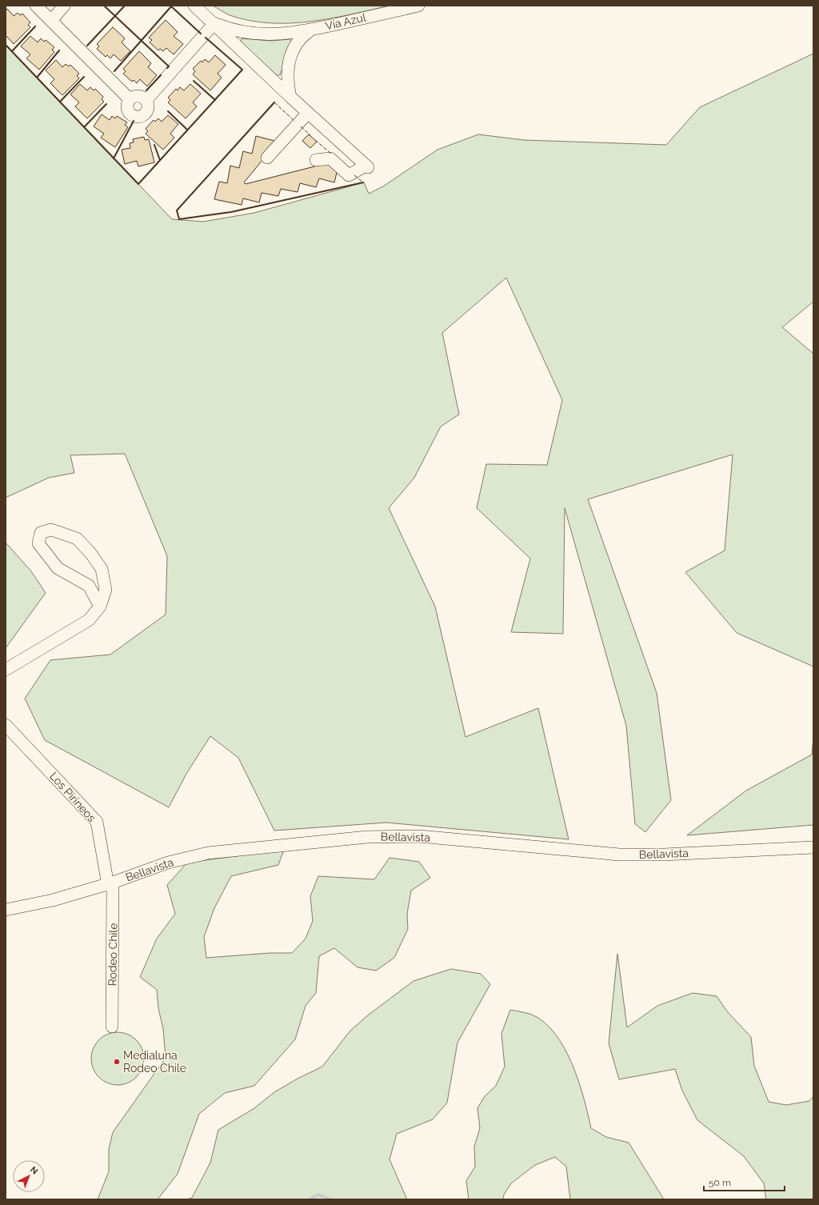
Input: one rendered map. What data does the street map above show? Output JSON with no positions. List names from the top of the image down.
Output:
{
  "streets": {
    "street": [
      "Vía Azul",
      "Los Pirineos",
      "Bellavista",
      "Rodeo Chile"
    ]
  },
  "crossings": [
    ["Los Pirineos", "Bellavista"],
    ["Los Pirineos", "Rodeo Chile"],
    ["Bellavista", "Rodeo Chile"]
  ],
  "places": ["Medialuna Rodeo Chile"],
  "scale_bar": "50 m",
  "north": "top right"
}
